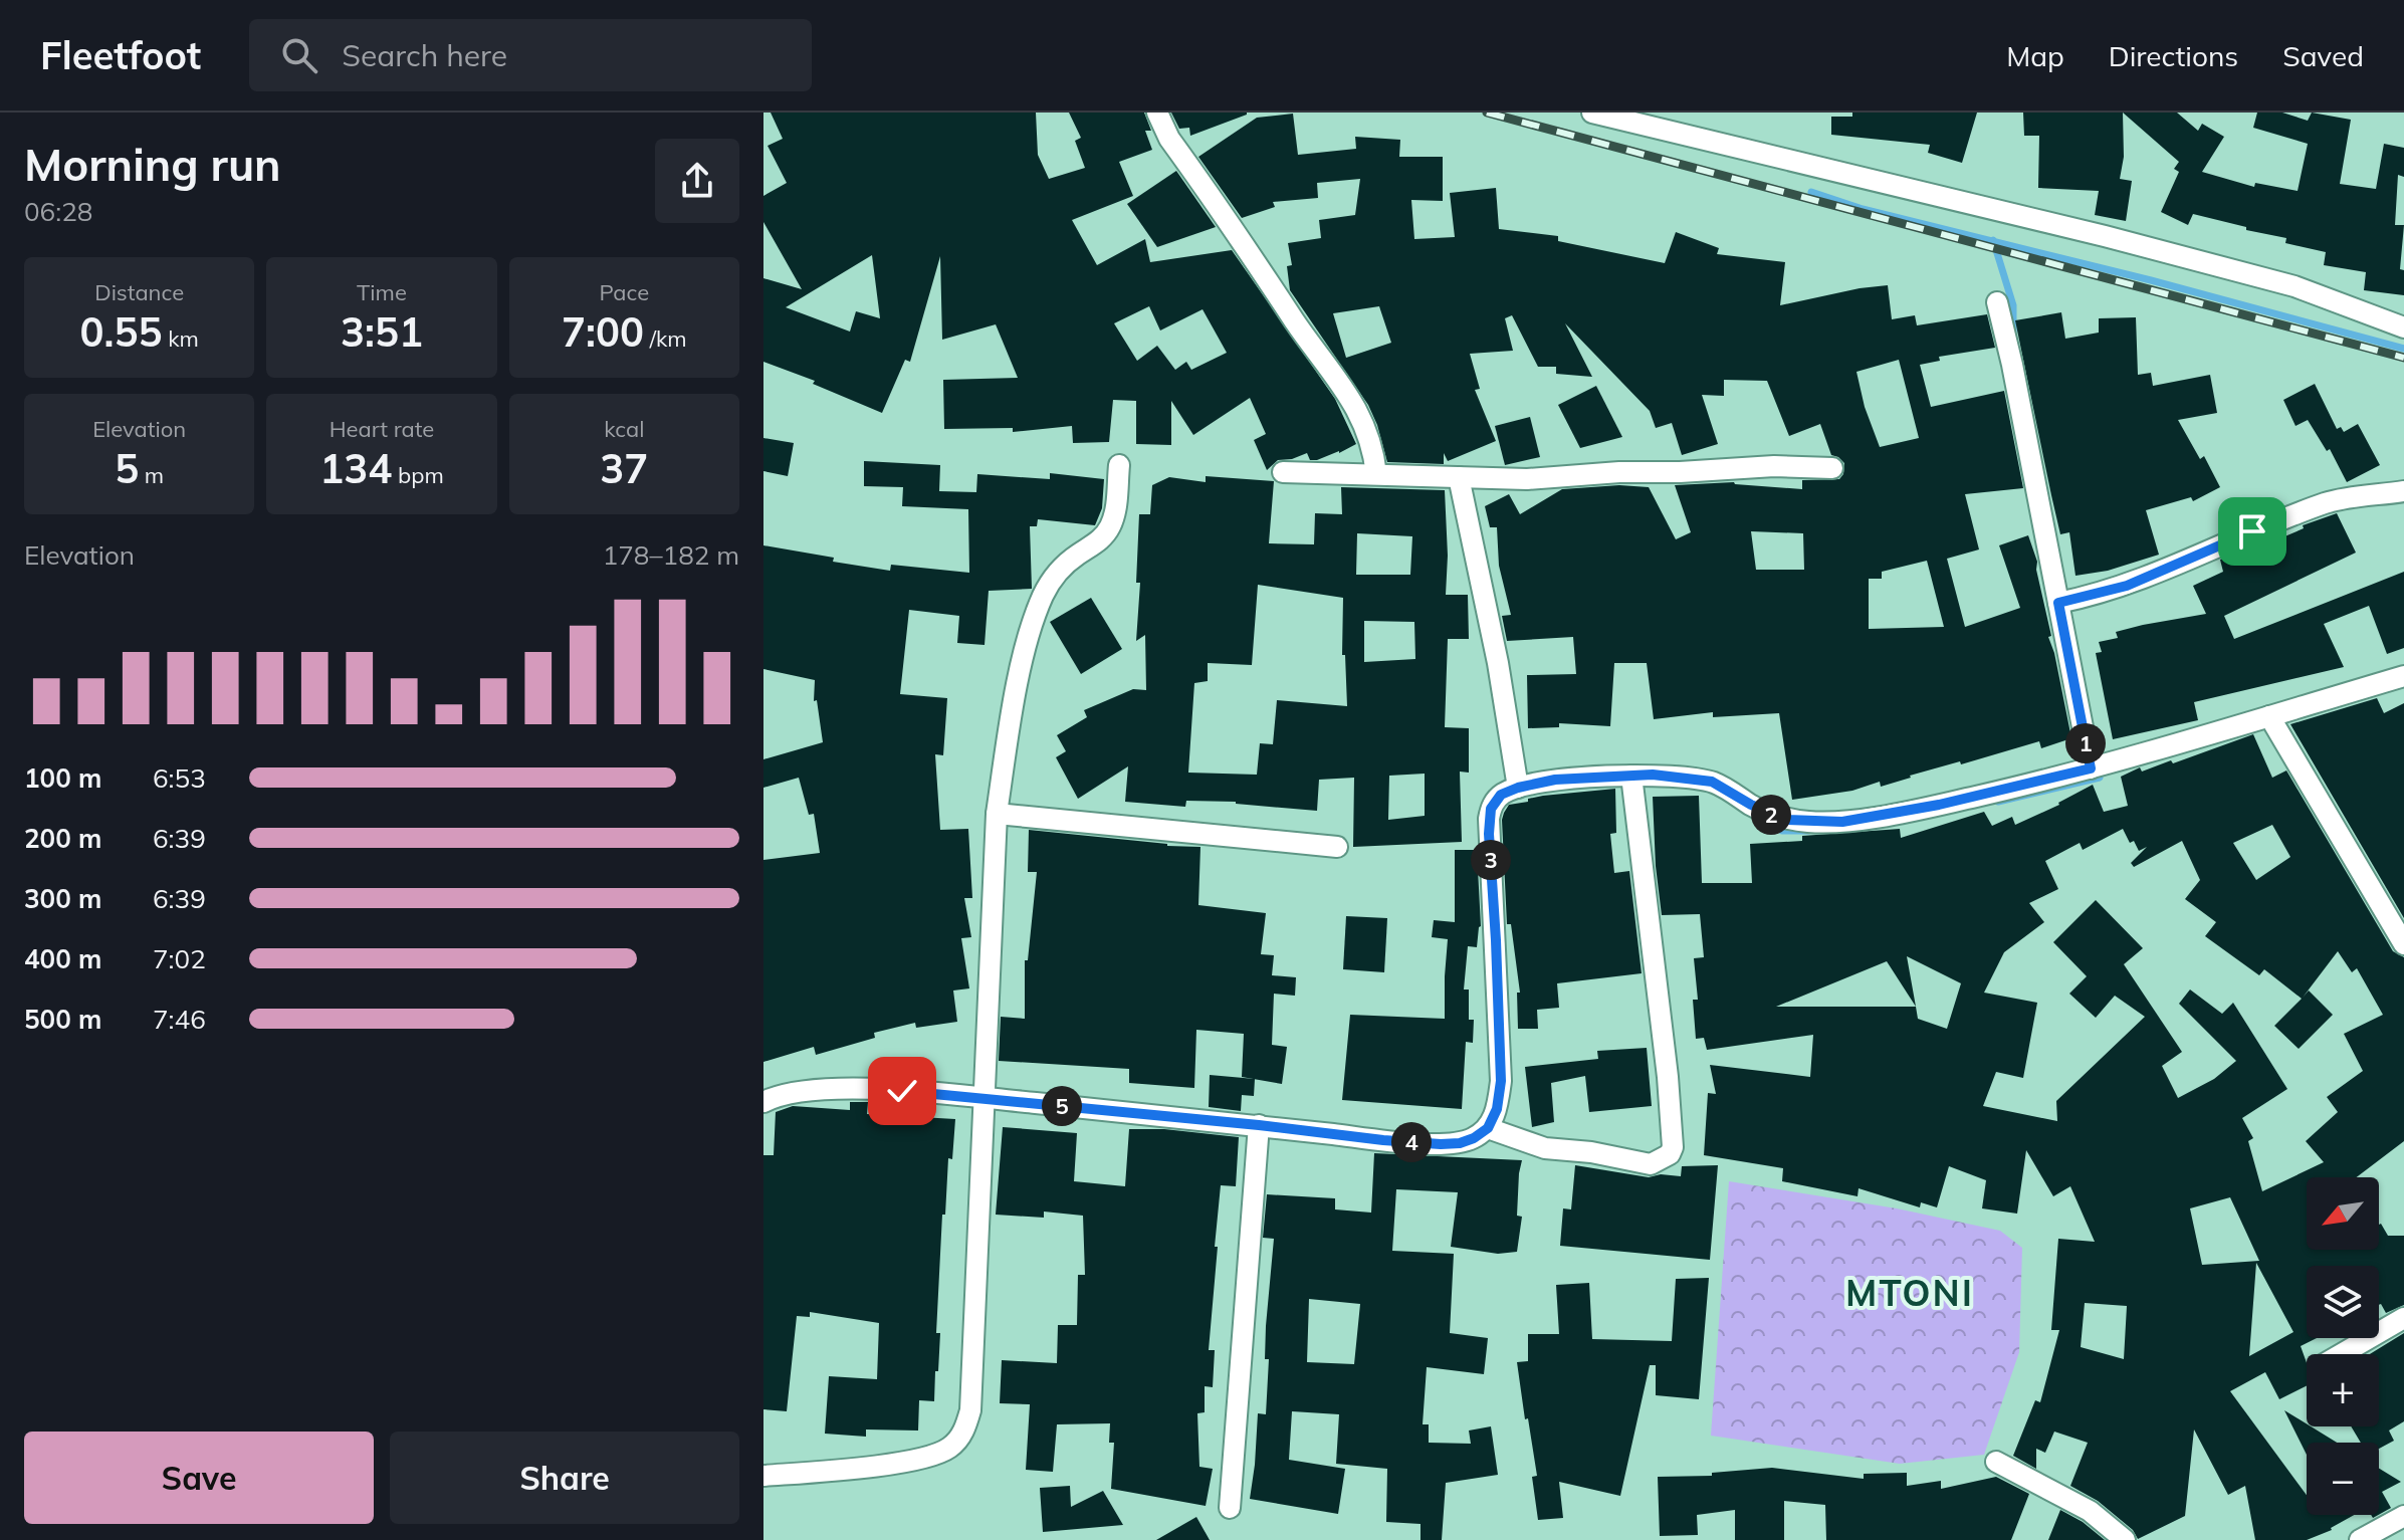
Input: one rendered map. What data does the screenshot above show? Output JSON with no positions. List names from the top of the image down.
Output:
{
  "districts": ["MTONI"],
  "north": "bottom left",
  "page": {
    "header": "Fleetfoot",
    "search": "Search here",
    "nav": ["Map", "Directions", "Saved"],
    "heading": ["Morning run", "06:28"],
    "stats": [
      ["Distance", "0.55 km"],
      ["Time", "3:51"],
      ["Pace", "7:00 /km"],
      ["Elevation", "5 m"],
      ["Heart rate", "134 bpm"],
      ["kcal", "37"]
    ],
    "chart": ["Elevation", "178–182 m"],
    "pins": [
      "1",
      "2",
      "3",
      "5",
      "4"
    ],
    "list": [
      {
        "name": "100 m",
        "note": "6:53"
      },
      {
        "name": "200 m",
        "note": "6:39"
      },
      {
        "name": "300 m",
        "note": "6:39"
      },
      {
        "name": "400 m",
        "note": "7:02"
      },
      {
        "name": "500 m",
        "note": "7:46"
      }
    ],
    "map_buttons": ["+", "−"],
    "buttons": ["Save", "Share"]
  }
}
